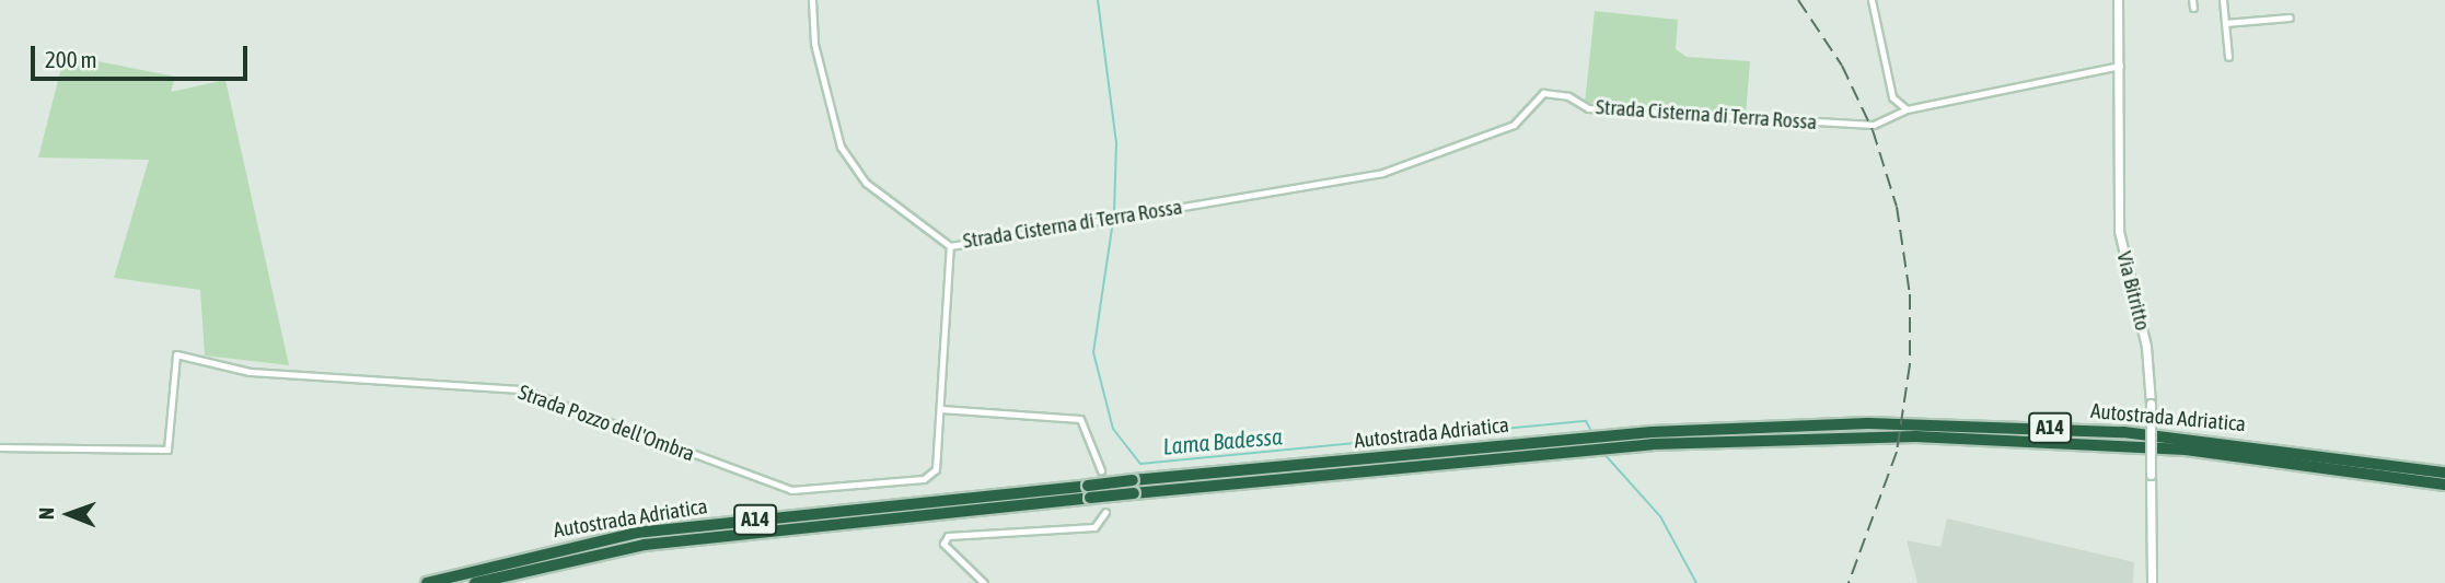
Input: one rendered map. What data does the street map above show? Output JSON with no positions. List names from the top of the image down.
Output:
{
  "streets": {
    "highway": ["Autostrada Adriatica", "A14"],
    "main road": ["Via Bitritto"],
    "street": ["Strada Cisterna di Terra Rossa", "Strada Pozzo dell'Ombra"]
  },
  "crossings": [
    ["Strada Cisterna di Terra Rossa", "Via Bitritto"],
    ["Strada Cisterna di Terra Rossa", "Strada Pozzo dell'Ombra"]
  ],
  "water": ["Lama Badessa"],
  "scale_bar": "200 m",
  "north": "left"
}
